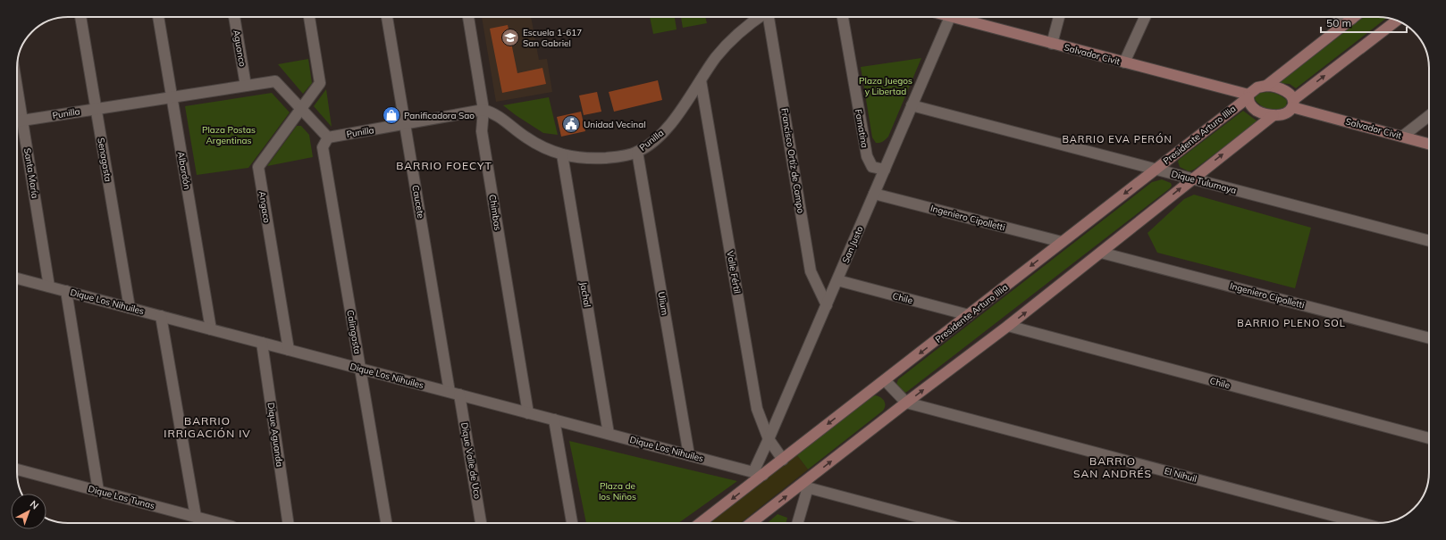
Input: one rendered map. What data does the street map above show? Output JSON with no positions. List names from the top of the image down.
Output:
{
  "streets": {
    "street": [
      "Aguanco",
      "Salvador Civit",
      "Punilla",
      "Famatina",
      "Presidente Arturo Illia",
      "Senagasta",
      "Francisco Ortíz de Campo",
      "Albardón",
      "Santa María",
      "Dique Tulumaya",
      "Caucete",
      "Angaco",
      "Chimbas",
      "Ingeniero Cipolletti",
      "San Justo",
      "Valle Fértil",
      "Jachal",
      "Chile",
      "Dique Los Nihuiles",
      "Ulium",
      "Calingasta",
      "Dique Aguanda",
      "Dique Valle de Uco",
      "El Nihuil",
      "Dique Las Tunas"
    ]
  },
  "crossings": [
    ["Aguanco", "Punilla"],
    ["Salvador Civit", "Presidente Arturo Illia"],
    ["Punilla", "Senagasta"],
    ["Punilla", "Albardón"],
    ["Punilla", "Santa María"],
    ["Punilla", "Caucete"],
    ["Punilla", "Angaco"],
    ["Punilla", "Chimbas"],
    ["Punilla", "Valle Fértil"],
    ["Punilla", "Jachal"],
    ["Punilla", "Ulium"],
    ["Punilla", "Calingasta"],
    ["Famatina", "San Justo"],
    ["Presidente Arturo Illia", "Dique Tulumaya"],
    ["Presidente Arturo Illia", "Ingeniero Cipolletti"],
    ["Presidente Arturo Illia", "San Justo"],
    ["Presidente Arturo Illia", "Valle Fértil"],
    ["Presidente Arturo Illia", "Chile"],
    ["Presidente Arturo Illia", "Dique Los Nihuiles"],
    ["Senagasta", "Dique Los Nihuiles"],
    ["Francisco Ortíz de Campo", "San Justo"],
    ["Albardón", "Dique Los Nihuiles"],
    ["Santa María", "Dique Los Nihuiles"],
    ["Dique Tulumaya", "San Justo"],
    ["Caucete", "Dique Los Nihuiles"],
    ["Caucete", "Dique Valle de Uco"],
    ["Angaco", "Dique Los Nihuiles"],
    ["Chimbas", "Dique Los Nihuiles"],
    ["Ingeniero Cipolletti", "San Justo"],
    ["San Justo", "Valle Fértil"],
    ["San Justo", "Chile"],
    ["San Justo", "Dique Los Nihuiles"],
    ["Jachal", "Dique Los Nihuiles"],
    ["Dique Los Nihuiles", "Ulium"],
    ["Dique Los Nihuiles", "Calingasta"],
    ["Dique Los Nihuiles", "Dique Aguanda"],
    ["Dique Los Nihuiles", "Dique Valle de Uco"]
  ],
  "districts": [
    "BARRIO EVA PERÓN",
    "BARRIO FOECYT",
    "BARRIO PLENO SOL",
    "BARRIO IRRIGACIÓN IV",
    "BARRIO SAN ANDRÉS"
  ],
  "parks": ["Plaza Juegos y Libertad", "Plaza Postas Argentinas", "Plaza de los Niños"],
  "places": {
    "school or university": ["Escuela 1-617 San Gabriel"],
    "shop": ["Panificadora Sao"],
    "public building": ["Unidad Vecinal"]
  },
  "scale_bar": "50 m",
  "north": "top right"
}
